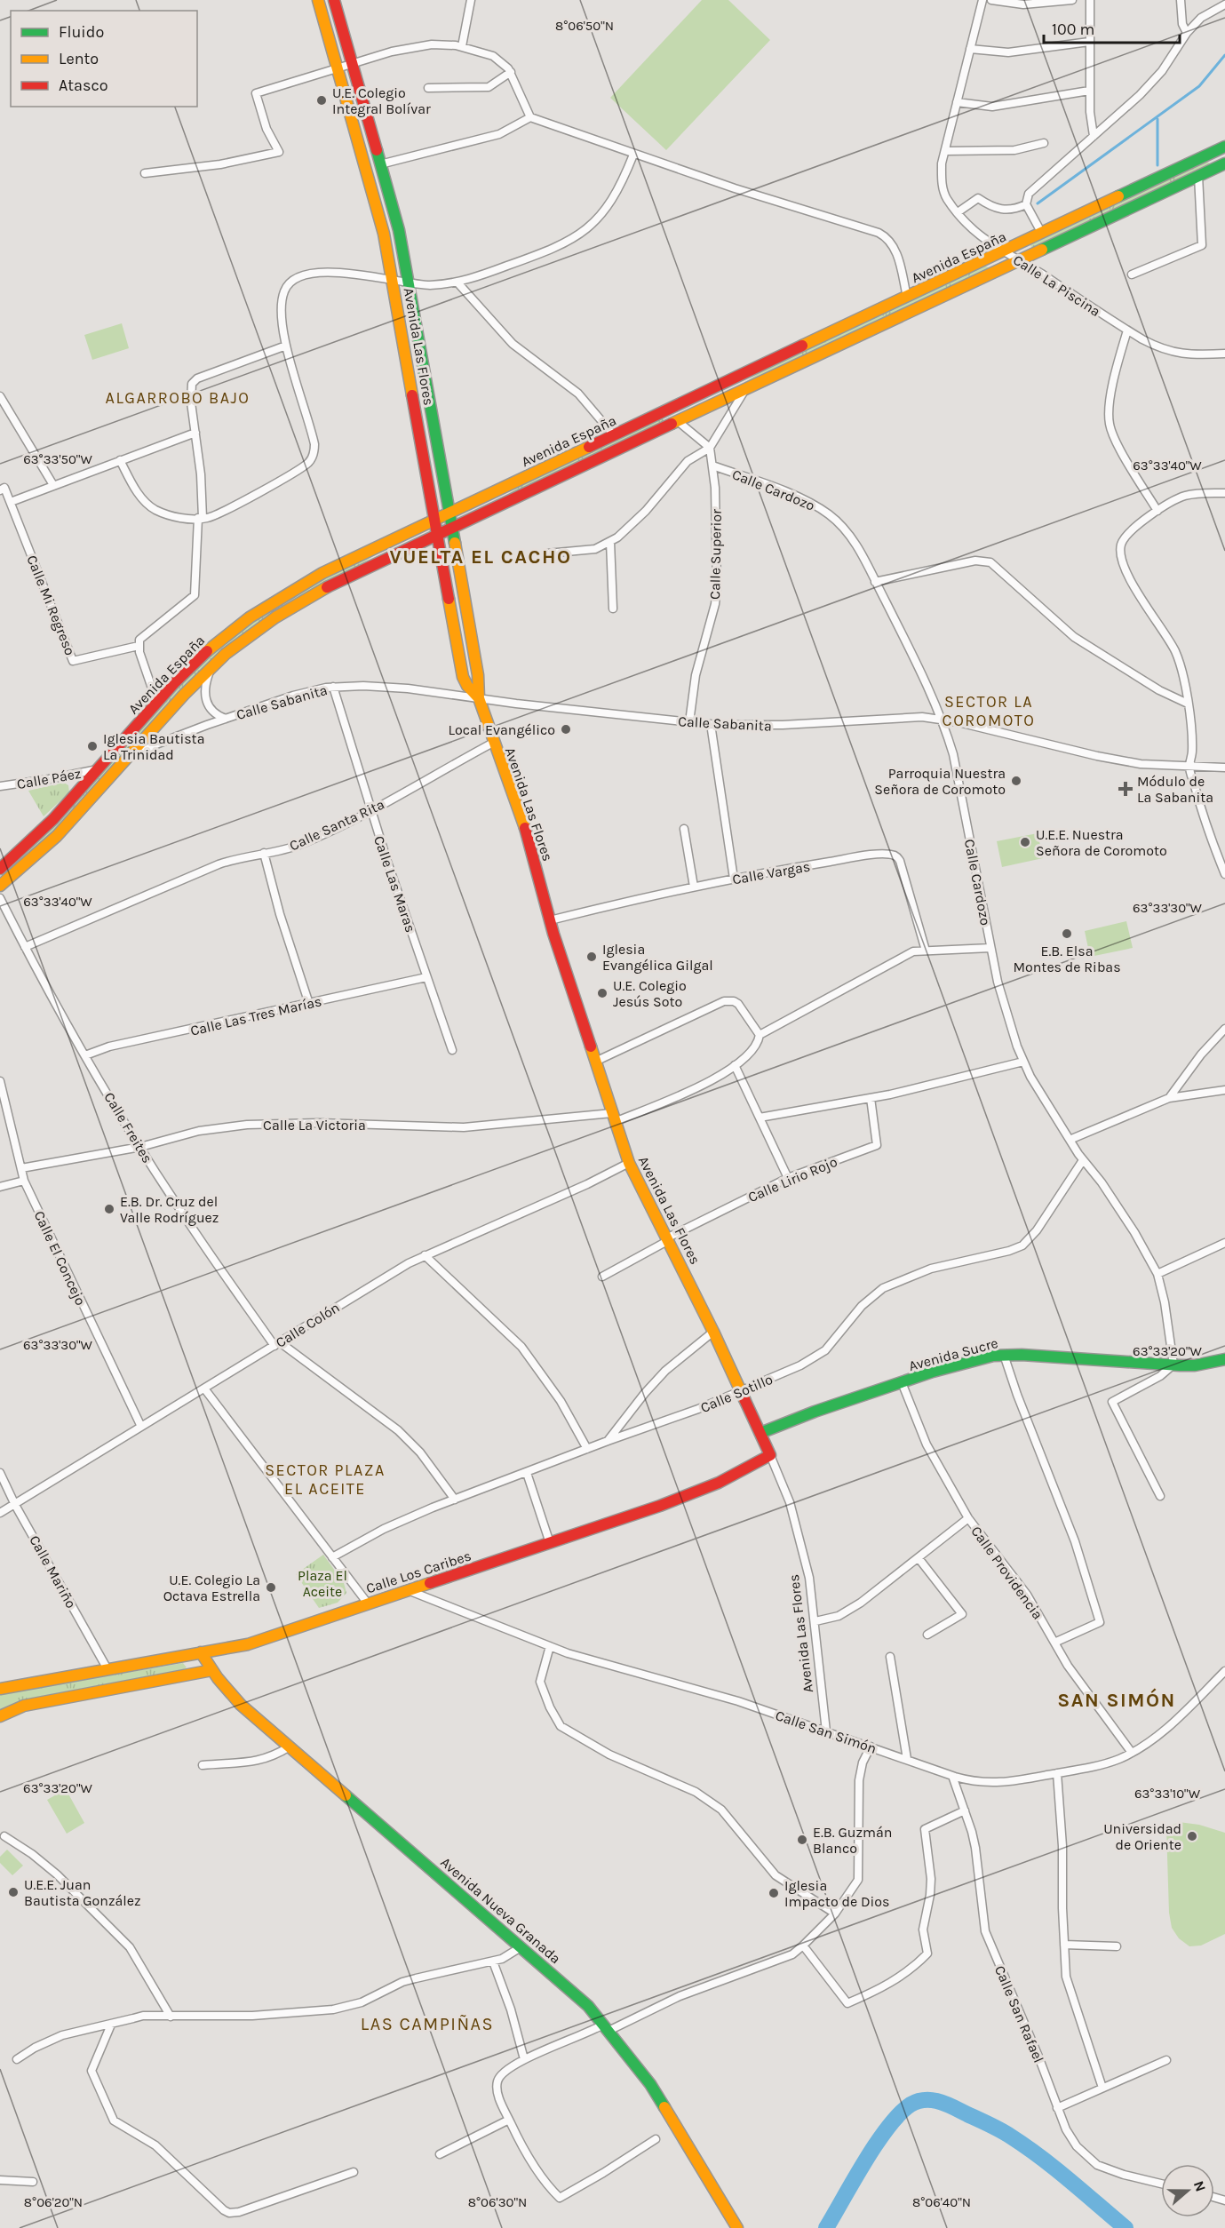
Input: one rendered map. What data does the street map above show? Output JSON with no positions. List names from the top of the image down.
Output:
{
  "streets": {
    "street": [
      "Avenida España",
      "Calle La Piscina",
      "Avenida Las Flores",
      "Calle Cardozo",
      "Calle Superior",
      "Calle Mi Regreso",
      "Calle Sabanita",
      "Calle Páez",
      "Calle Santa Rita",
      "Calle Vargas",
      "Calle Las Maras",
      "Calle Las Tres Marías",
      "Calle La Victoria",
      "Calle Freites",
      "Calle Lirio Rojo",
      "Calle El Concejo",
      "Calle Colón",
      "Avenida Sucre",
      "Calle Sotillo",
      "Calle Mariño",
      "Calle Los Caribes",
      "Calle Providencia",
      "Calle San Simón",
      "Avenida Nueva Granada",
      "Calle San Rafael"
    ]
  },
  "crossings": [
    ["Avenida España", "Calle La Piscina"],
    ["Avenida España", "Avenida Las Flores"],
    ["Avenida España", "Calle Sabanita"],
    ["Avenida España", "Calle Páez"],
    ["Avenida Las Flores", "Calle Sabanita"],
    ["Avenida Las Flores", "Calle Santa Rita"],
    ["Avenida Las Flores", "Calle Vargas"],
    ["Avenida Las Flores", "Calle La Victoria"],
    ["Avenida Las Flores", "Calle Lirio Rojo"],
    ["Avenida Las Flores", "Calle Colón"],
    ["Avenida Las Flores", "Avenida Sucre"],
    ["Avenida Las Flores", "Calle Sotillo"],
    ["Avenida Las Flores", "Calle Los Caribes"],
    ["Avenida Las Flores", "Calle San Simón"],
    ["Calle Cardozo", "Calle Superior"],
    ["Calle Cardozo", "Calle Sabanita"],
    ["Calle Cardozo", "Avenida Sucre"],
    ["Calle Cardozo", "Calle Sotillo"],
    ["Calle Superior", "Calle Sabanita"],
    ["Calle Sabanita", "Calle Las Maras"],
    ["Calle Santa Rita", "Calle Las Maras"],
    ["Calle Santa Rita", "Calle Freites"],
    ["Calle Las Maras", "Calle Las Tres Marías"],
    ["Calle Las Tres Marías", "Calle Freites"],
    ["Calle La Victoria", "Calle Freites"],
    ["Calle La Victoria", "Calle El Concejo"],
    ["Calle Freites", "Calle Colón"],
    ["Calle Freites", "Calle Sotillo"],
    ["Calle El Concejo", "Calle Colón"],
    ["Calle Colón", "Calle Mariño"],
    ["Avenida Sucre", "Calle Providencia"],
    ["Calle Mariño", "Calle Los Caribes"],
    ["Calle Los Caribes", "Calle San Simón"],
    ["Calle Los Caribes", "Avenida Nueva Granada"],
    ["Calle Providencia", "Calle San Simón"],
    ["Calle San Simón", "Calle San Rafael"]
  ],
  "districts": [
    "ALGARROBO BAJO",
    "VUELTA EL CACHO",
    "SECTOR LA COROMOTO",
    "SECTOR PLAZA EL ACEITE",
    "SAN SIMÓN",
    "LAS CAMPIÑAS"
  ],
  "parks": ["Plaza El Aceite"],
  "places": {
    "other": [
      "U.E. Colegio Integral Bolívar",
      "Local Evangélico",
      "Iglesia Bautista La Trinidad",
      "Parroquia Nuestra Señora de Coromoto",
      "U.E.E. Nuestra Señora de Coromoto",
      "E.B. Elsa Montes de Ribas",
      "Iglesia Evangélica Gilgal",
      "U.E. Colegio Jesús Soto",
      "E.B. Dr. Cruz del Valle Rodríguez",
      "U.E. Colegio La Octava Estrella",
      "Universidad de Oriente",
      "E.B. Guzmán Blanco",
      "U.E.E. Juan Bautista González",
      "Iglesia Impacto de Dios"
    ],
    "health": ["Módulo de La Sabanita"]
  },
  "legend": ["Fluido", "Lento", "Atasco"],
  "scale_bar": "100 m",
  "north": "right",
  "coordinates": [
    "8°06'50\"N",
    "63°33'50\"W",
    "63°33'40\"W",
    "63°33'30\"W",
    "63°33'20\"W",
    "63°33'10\"W",
    "8°06'20\"N",
    "8°06'30\"N",
    "8°06'40\"N"
  ]
}
